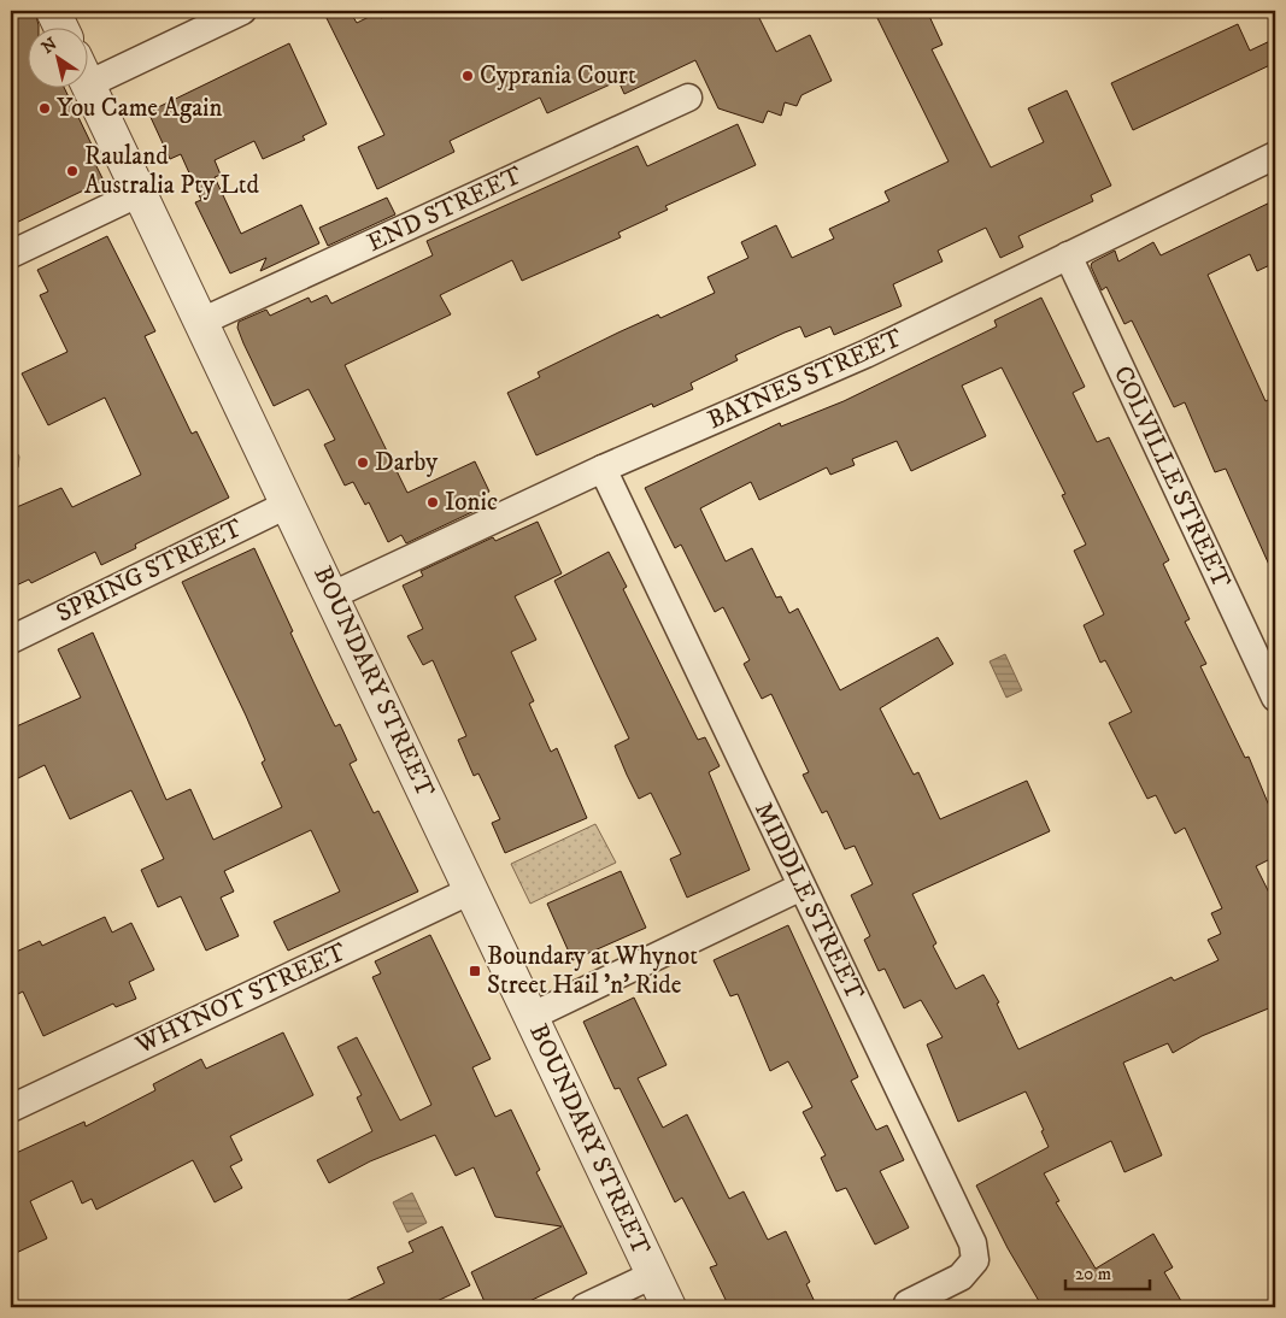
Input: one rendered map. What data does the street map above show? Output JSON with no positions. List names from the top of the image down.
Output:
{
  "streets": {
    "street": [
      "END STREET",
      "BAYNES STREET",
      "COLVILLE STREET",
      "SPRING STREET",
      "BOUNDARY STREET",
      "MIDDLE STREET",
      "WHYNOT STREET"
    ]
  },
  "crossings": [
    ["END STREET", "BOUNDARY STREET"],
    ["BAYNES STREET", "COLVILLE STREET"],
    ["BAYNES STREET", "BOUNDARY STREET"],
    ["BAYNES STREET", "MIDDLE STREET"],
    ["SPRING STREET", "BOUNDARY STREET"],
    ["BOUNDARY STREET", "WHYNOT STREET"]
  ],
  "places": {
    "other": [
      "Cyprania Court",
      "You Came Again",
      "Rauland Australia Pty Ltd",
      "Darby",
      "Ionic"
    ],
    "transit": ["Boundary at Whynot Street Hail 'n' Ride"]
  },
  "scale_bar": "20 m",
  "north": "top left"
}
